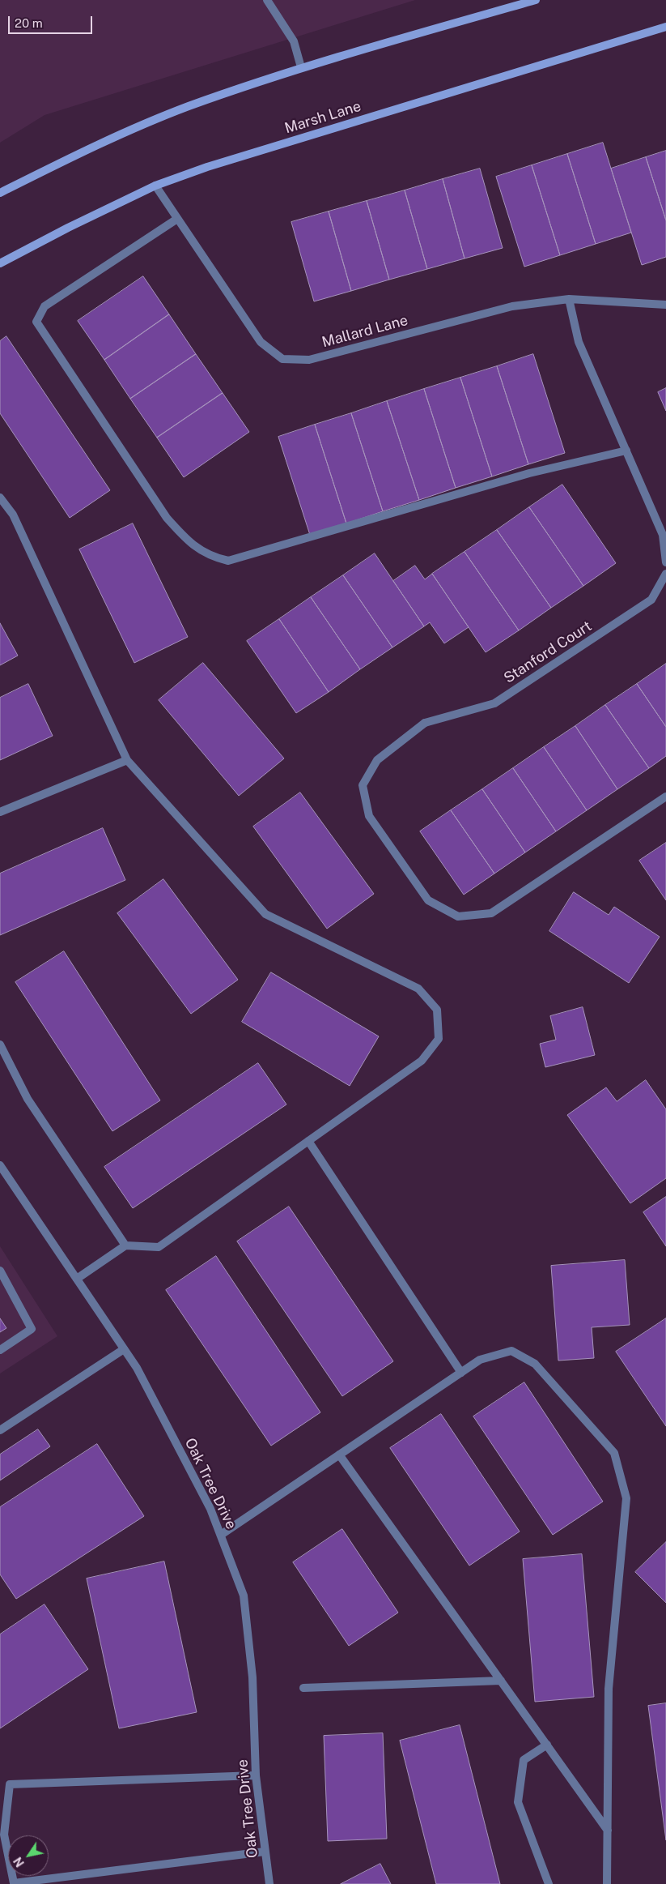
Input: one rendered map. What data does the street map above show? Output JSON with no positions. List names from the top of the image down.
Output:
{
  "streets": {
    "main road": ["Marsh Lane"],
    "street": ["Mallard Lane", "Stanford Court", "Oak Tree Drive"]
  },
  "crossings": [
    ["Marsh Lane", "Mallard Lane"]
  ],
  "scale_bar": "20 m",
  "north": "bottom left"
}
